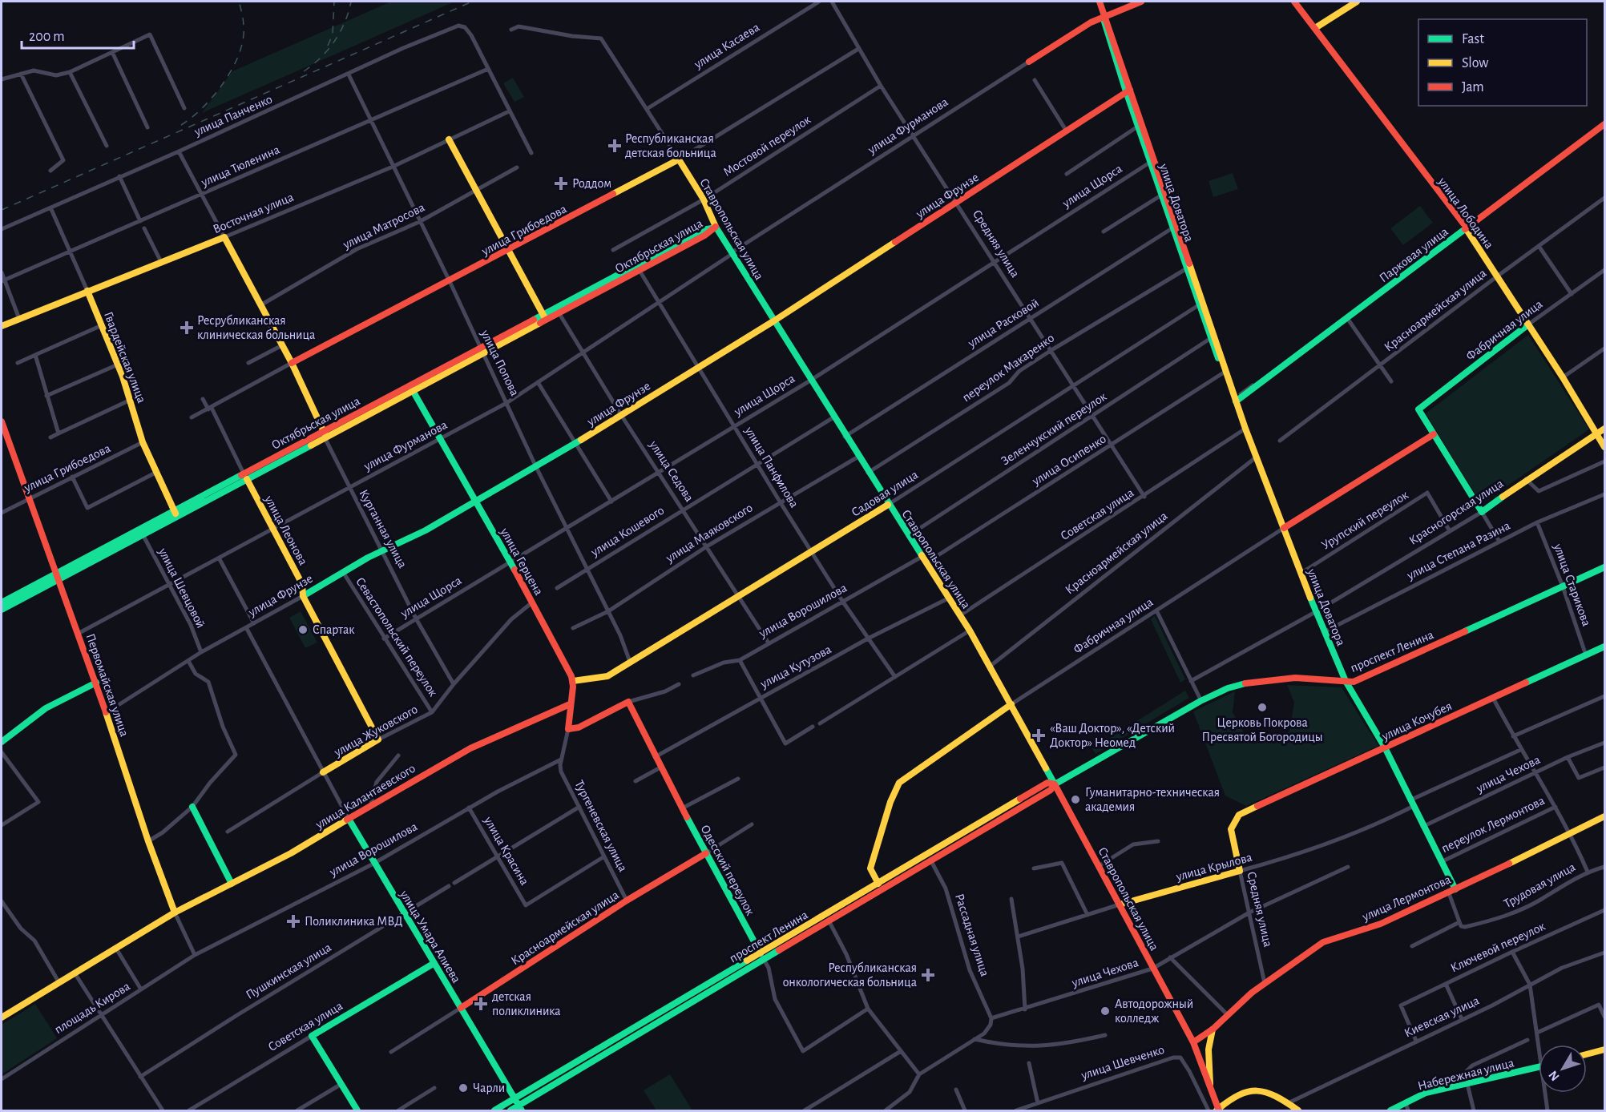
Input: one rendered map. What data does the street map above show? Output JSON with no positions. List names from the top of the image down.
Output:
{
  "streets": {
    "main road": [
      "улица Фурманова",
      "улица Фрунзе",
      "улица Доватора",
      "Восточная улица",
      "улица Лободина",
      "Ставропольская улица",
      "улица Грибоедова",
      "Средняя улица",
      "Октябрьская улица",
      "Парковая улица",
      "Красноармейская улица",
      "Фабричная улица",
      "Гвардейская улица",
      "Садовая улица",
      "Красногорская улица",
      "Советская улица",
      "Курганная улица",
      "улица Леонова",
      "улица Герцена",
      "проспект Ленина",
      "Первомайская улица",
      "улица Кочубея",
      "улица Жуковского",
      "улица Калантаевского",
      "улица Крылова",
      "Одесский переулок",
      "улица Лермонтова",
      "улица Умара Алиева",
      "Набережная улица"
    ],
    "street": [
      "улица Касаева",
      "улица Панченко",
      "Мостовой переулок",
      "улица Тюленина",
      "улица Щорса",
      "улица Матросова",
      "улица Расковой",
      "улица Попова",
      "переулок Макаренко",
      "Зеленчукский переулок",
      "улица Осипенко",
      "улица Панфилова",
      "улица Седова",
      "Урупский переулок",
      "улица Кошевого",
      "улица Маяковского",
      "улица Степана Разина",
      "улица Старикова",
      "улица Шевцовой",
      "улица Ворошилова",
      "Севастопольский переулок",
      "улица Кутузова",
      "улица Чехова",
      "переулок Лермонтова",
      "Тургеневская улица",
      "улица Красина",
      "Трудовая улица",
      "Рассадная улица",
      "Ключевой переулок",
      "Пушкинская улица",
      "площадь Кирова",
      "Киевская улица",
      "улица Шевченко"
    ]
  },
  "crossings": [
    ["улица Касаева", "Ставропольская улица"],
    ["улица Панченко", "улица Тюленина"],
    ["улица Панченко", "Гвардейская улица"],
    ["улица Панченко", "улица Попова"],
    ["улица Панченко", "Курганная улица"],
    ["улица Фурманова", "улица Доватора"],
    ["улица Фурманова", "Ставропольская улица"],
    ["улица Фурманова", "Средняя улица"],
    ["улица Фурманова", "улица Попова"],
    ["улица Фурманова", "улица Панфилова"],
    ["улица Фурманова", "улица Седова"],
    ["улица Фурманова", "Курганная улица"],
    ["улица Фурманова", "улица Леонова"],
    ["улица Фурманова", "улица Герцена"],
    ["улица Фурманова", "улица Шевцовой"],
    ["улица Фурманова", "Первомайская улица"],
    ["Мостовой переулок", "Ставропольская улица"],
    ["Мостовой переулок", "Средняя улица"],
    ["улица Тюленина", "Гвардейская улица"],
    ["улица Тюленина", "улица Попова"],
    ["улица Тюленина", "Курганная улица"],
    ["улица Щорса", "улица Доватора"],
    ["улица Щорса", "Ставропольская улица"],
    ["улица Щорса", "Средняя улица"],
    ["улица Щорса", "улица Попова"],
    ["улица Щорса", "улица Панфилова"],
    ["улица Щорса", "улица Седова"],
    ["улица Щорса", "Курганная улица"],
    ["улица Щорса", "улица Герцена"],
    ["улица Щорса", "Севастопольский переулок"],
    ["улица Фрунзе", "улица Доватора"],
    ["улица Фрунзе", "Ставропольская улица"],
    ["улица Фрунзе", "Средняя улица"],
    ["улица Фрунзе", "улица Попова"],
    ["улица Фрунзе", "улица Панфилова"],
    ["улица Фрунзе", "улица Седова"],
    ["улица Фрунзе", "Курганная улица"],
    ["улица Фрунзе", "улица Леонова"],
    ["улица Фрунзе", "улица Герцена"],
    ["улица Фрунзе", "улица Шевцовой"],
    ["улица Фрунзе", "Севастопольский переулок"],
    ["улица Фрунзе", "Первомайская улица"],
    ["улица Фрунзе", "улица Умара Алиева"],
    ["улица Доватора", "Парковая улица"],
    ["улица Доватора", "Красноармейская улица"],
    ["улица Доватора", "улица Расковой"],
    ["улица Доватора", "Фабричная улица"],
    ["улица Доватора", "переулок Макаренко"],
    ["улица Доватора", "Зеленчукский переулок"],
    ["улица Доватора", "улица Осипенко"],
    ["улица Доватора", "Садовая улица"],
    ["улица Доватора", "Красногорская улица"],
    ["улица Доватора", "Советская улица"],
    ["улица Доватора", "Урупский переулок"],
    ["улица Доватора", "улица Степана Разина"],
    ["улица Доватора", "проспект Ленина"],
    ["улица Доватора", "улица Кочубея"],
    ["улица Доватора", "улица Чехова"],
    ["улица Доватора", "переулок Лермонтова"],
    ["улица Доватора", "улица Крылова"],
    ["улица Доватора", "улица Лермонтова"],
    ["Восточная улица", "Гвардейская улица"],
    ["Восточная улица", "улица Попова"],
    ["Восточная улица", "Курганная улица"],
    ["улица Лободина", "Парковая улица"],
    ["улица Лободина", "Красноармейская улица"],
    ["улица Лободина", "Фабричная улица"],
    ["улица Лободина", "Красногорская улица"],
    ["улица Матросова", "улица Попова"],
    ["улица Матросова", "Курганная улица"],
    ["Ставропольская улица", "улица Грибоедова"],
    ["Ставропольская улица", "Октябрьская улица"],
    ["Ставропольская улица", "Красноармейская улица"],
    ["Ставропольская улица", "улица Расковой"],
    ["Ставропольская улица", "Фабричная улица"],
    ["Ставропольская улица", "переулок Макаренко"],
    ["Ставропольская улица", "Зеленчукский переулок"],
    ["Ставропольская улица", "улица Осипенко"],
    ["Ставропольская улица", "Садовая улица"],
    ["Ставропольская улица", "Советская улица"],
    ["Ставропольская улица", "улица Кошевого"],
    ["Ставропольская улица", "улица Маяковского"],
    ["Ставропольская улица", "улица Ворошилова"],
    ["Ставропольская улица", "проспект Ленина"],
    ["Ставропольская улица", "улица Кутузова"],
    ["Ставропольская улица", "улица Чехова"],
    ["Ставропольская улица", "улица Крылова"],
    ["Ставропольская улица", "улица Лермонтова"],
    ["улица Грибоедова", "Средняя улица"],
    ["улица Грибоедова", "Гвардейская улица"],
    ["улица Грибоедова", "улица Попова"],
    ["улица Грибоедова", "Курганная улица"],
    ["улица Грибоедова", "улица Леонова"],
    ["улица Грибоедова", "Первомайская улица"],
    ["Средняя улица", "улица Расковой"],
    ["Средняя улица", "переулок Макаренко"],
    ["Средняя улица", "Зеленчукский переулок"],
    ["Средняя улица", "улица Осипенко"],
    ["Средняя улица", "Садовая улица"],
    ["Средняя улица", "Советская улица"],
    ["Средняя улица", "улица Кочубея"],
    ["Средняя улица", "улица Чехова"],
    ["Средняя улица", "улица Крылова"],
    ["Средняя улица", "улица Лермонтова"],
    ["Октябрьская улица", "Гвардейская улица"],
    ["Октябрьская улица", "улица Попова"],
    ["Октябрьская улица", "улица Панфилова"],
    ["Октябрьская улица", "улица Седова"],
    ["Октябрьская улица", "Курганная улица"],
    ["Октябрьская улица", "улица Леонова"],
    ["Октябрьская улица", "улица Герцена"],
    ["Октябрьская улица", "улица Шевцовой"],
    ["Октябрьская улица", "Первомайская улица"],
    ["Красноармейская улица", "Тургеневская улица"],
    ["Красноармейская улица", "Одесский переулок"],
    ["Красноармейская улица", "улица Умара Алиева"],
    ["Фабричная улица", "проспект Ленина"],
    ["улица Попова", "Садовая улица"],
    ["улица Попова", "улица Кошевого"],
    ["улица Попова", "улица Маяковского"],
    ["улица Панфилова", "Садовая улица"],
    ["улица Панфилова", "улица Кошевого"],
    ["улица Панфилова", "улица Маяковского"],
    ["улица Панфилова", "улица Ворошилова"],
    ["улица Панфилова", "улица Кутузова"],
    ["улица Седова", "Садовая улица"],
    ["улица Седова", "улица Кошевого"],
    ["улица Седова", "улица Маяковского"],
    ["улица Седова", "улица Ворошилова"],
    ["Садовая улица", "улица Герцена"],
    ["Красногорская улица", "Урупский переулок"],
    ["Советская улица", "улица Умара Алиева"],
    ["Курганная улица", "улица Жуковского"],
    ["улица Леонова", "улица Жуковского"],
    ["улица Степана Разина", "улица Старикова"],
    ["улица Герцена", "улица Жуковского"],
    ["улица Старикова", "проспект Ленина"],
    ["улица Старикова", "улица Кочубея"],
    ["улица Ворошилова", "Первомайская улица"],
    ["улица Ворошилова", "Тургеневская улица"],
    ["улица Ворошилова", "улица Красина"],
    ["улица Ворошилова", "улица Умара Алиева"],
    ["улица Ворошилова", "площадь Кирова"],
    ["Севастопольский переулок", "улица Жуковского"],
    ["проспект Ленина", "Одесский переулок"],
    ["проспект Ленина", "Рассадная улица"],
    ["проспект Ленина", "улица Умара Алиева"],
    ["улица Кутузова", "Одесский переулок"],
    ["Первомайская улица", "улица Калантаевского"],
    ["Первомайская улица", "площадь Кирова"],
    ["улица Жуковского", "улица Умара Алиева"],
    ["улица Чехова", "Рассадная улица"],
    ["улица Калантаевского", "улица Умара Алиева"],
    ["Тургеневская улица", "улица Красина"],
    ["улица Умара Алиева", "Пушкинская улица"],
    ["Ключевой переулок", "Киевская улица"]
  ],
  "places": {
    "health": [
      "Республиканская детская больница",
      "Роддом",
      "Ресрубликанская клиническая больница",
      "«Ваш Доктор», «Детский Доктор» Неомед",
      "Поликлиника МВД",
      "Республиканская онкологическая больница",
      "детская поликлиника"
    ],
    "other": [
      "Спартак",
      "Церковь Покрова Пресвятой Богородицы",
      "Гуманитарно-техническая академия",
      "Автодорожный колледж",
      "Чарли"
    ]
  },
  "legend": ["Fast", "Slow", "Jam"],
  "scale_bar": "200 m",
  "north": "bottom left"
}
